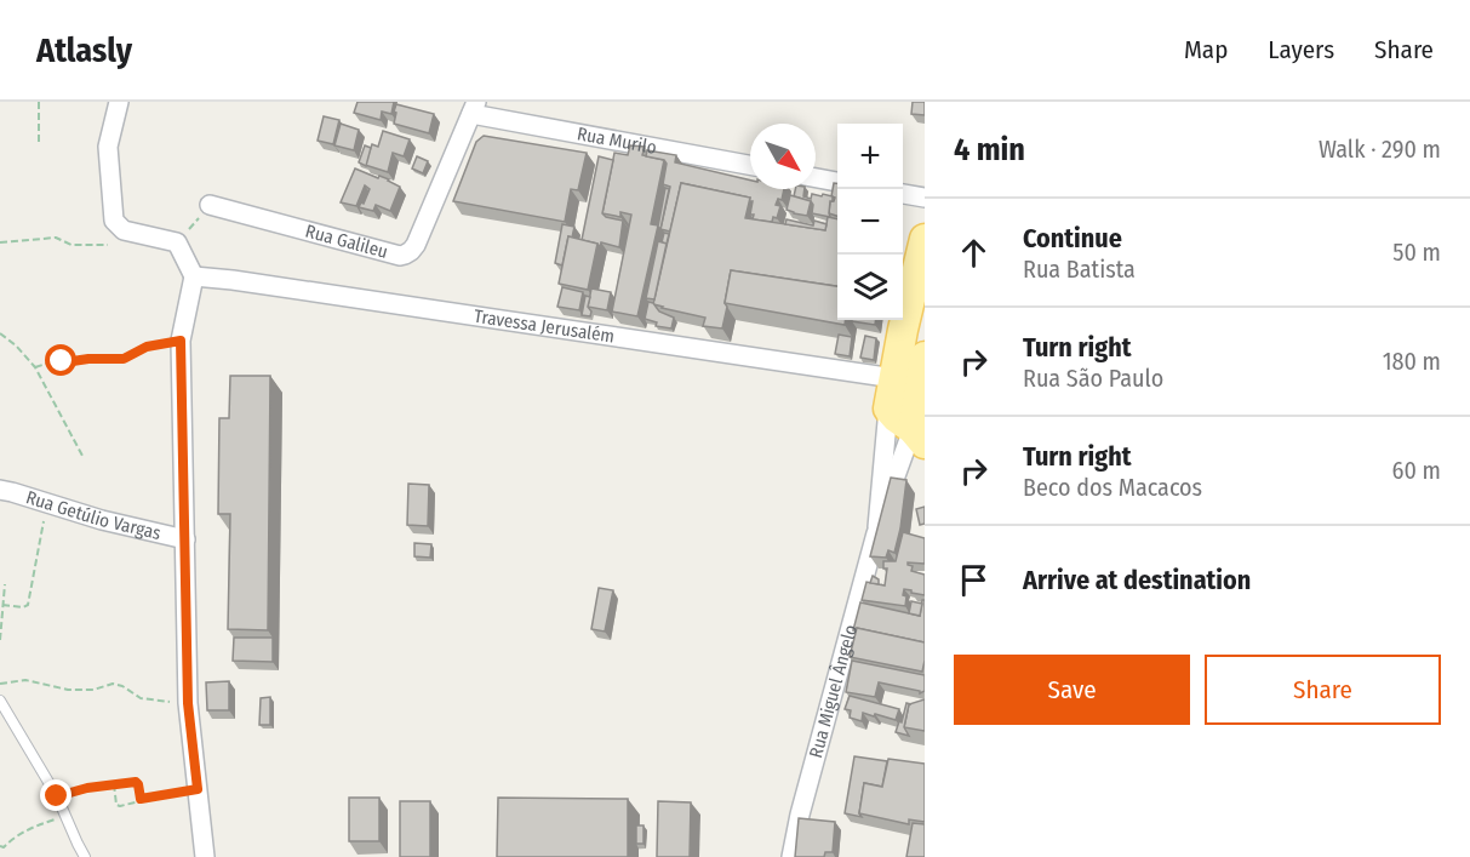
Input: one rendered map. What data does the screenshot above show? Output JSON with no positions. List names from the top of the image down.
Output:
{
  "streets": {
    "main road": ["Rua Miguel Ângelo"],
    "street": [
      "Rua Murilo",
      "Rua Galileu",
      "Travessa Jerusalém",
      "Rua Getúlio Vargas"
    ]
  },
  "crossings": [
    ["Rua Murilo", "Rua Galileu"],
    ["Travessa Jerusalém", "Rua Miguel Ângelo"]
  ],
  "north": "bottom right",
  "page": {
    "header": "Atlasly",
    "nav": ["Map", "Layers", "Share"],
    "heading": ["4 min", "Walk · 290 m"],
    "map_buttons": ["+", "−"],
    "list": [
      ["Continue", "Rua Batista", "50 m"],
      ["Turn right", "Rua São Paulo", "180 m"],
      ["Turn right", "Beco dos Macacos", "60 m"],
      "Arrive at destination"
    ],
    "buttons": ["Save", "Share"]
  }
}
